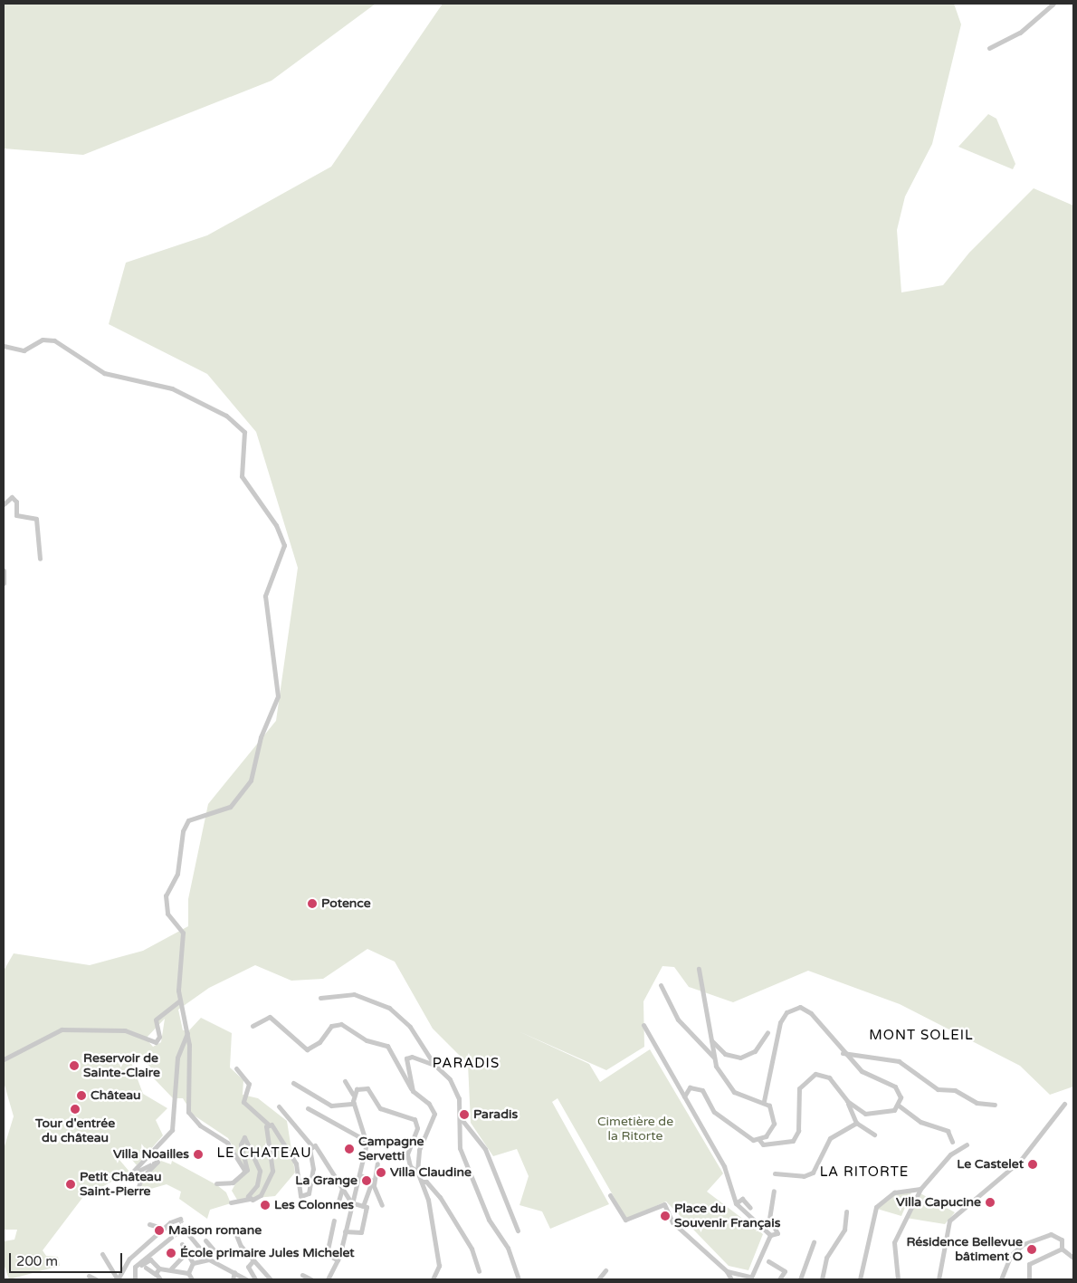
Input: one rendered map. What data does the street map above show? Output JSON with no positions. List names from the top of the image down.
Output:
{
  "districts": [
    "MONT SOLEIL",
    "PARADIS",
    "LE CHATEAU",
    "LA RITORTE"
  ],
  "parks": ["Cimetière de la Ritorte"],
  "places": [
    "Potence",
    "Reservoir de Sainte-Claire",
    "Château",
    "Tour d'entrée du château",
    "Paradis",
    "Campagne Servetti",
    "Villa Noailles",
    "Le Castelet",
    "Villa Claudine",
    "La Grange",
    "Petit Château Saint-Pierre",
    "Villa Capucine",
    "Les Colonnes",
    "Place du Souvenir Français",
    "Maison romane",
    "Résidence Bellevue bâtiment O",
    "École primaire Jules Michelet"
  ],
  "scale_bar": "200 m"
}
